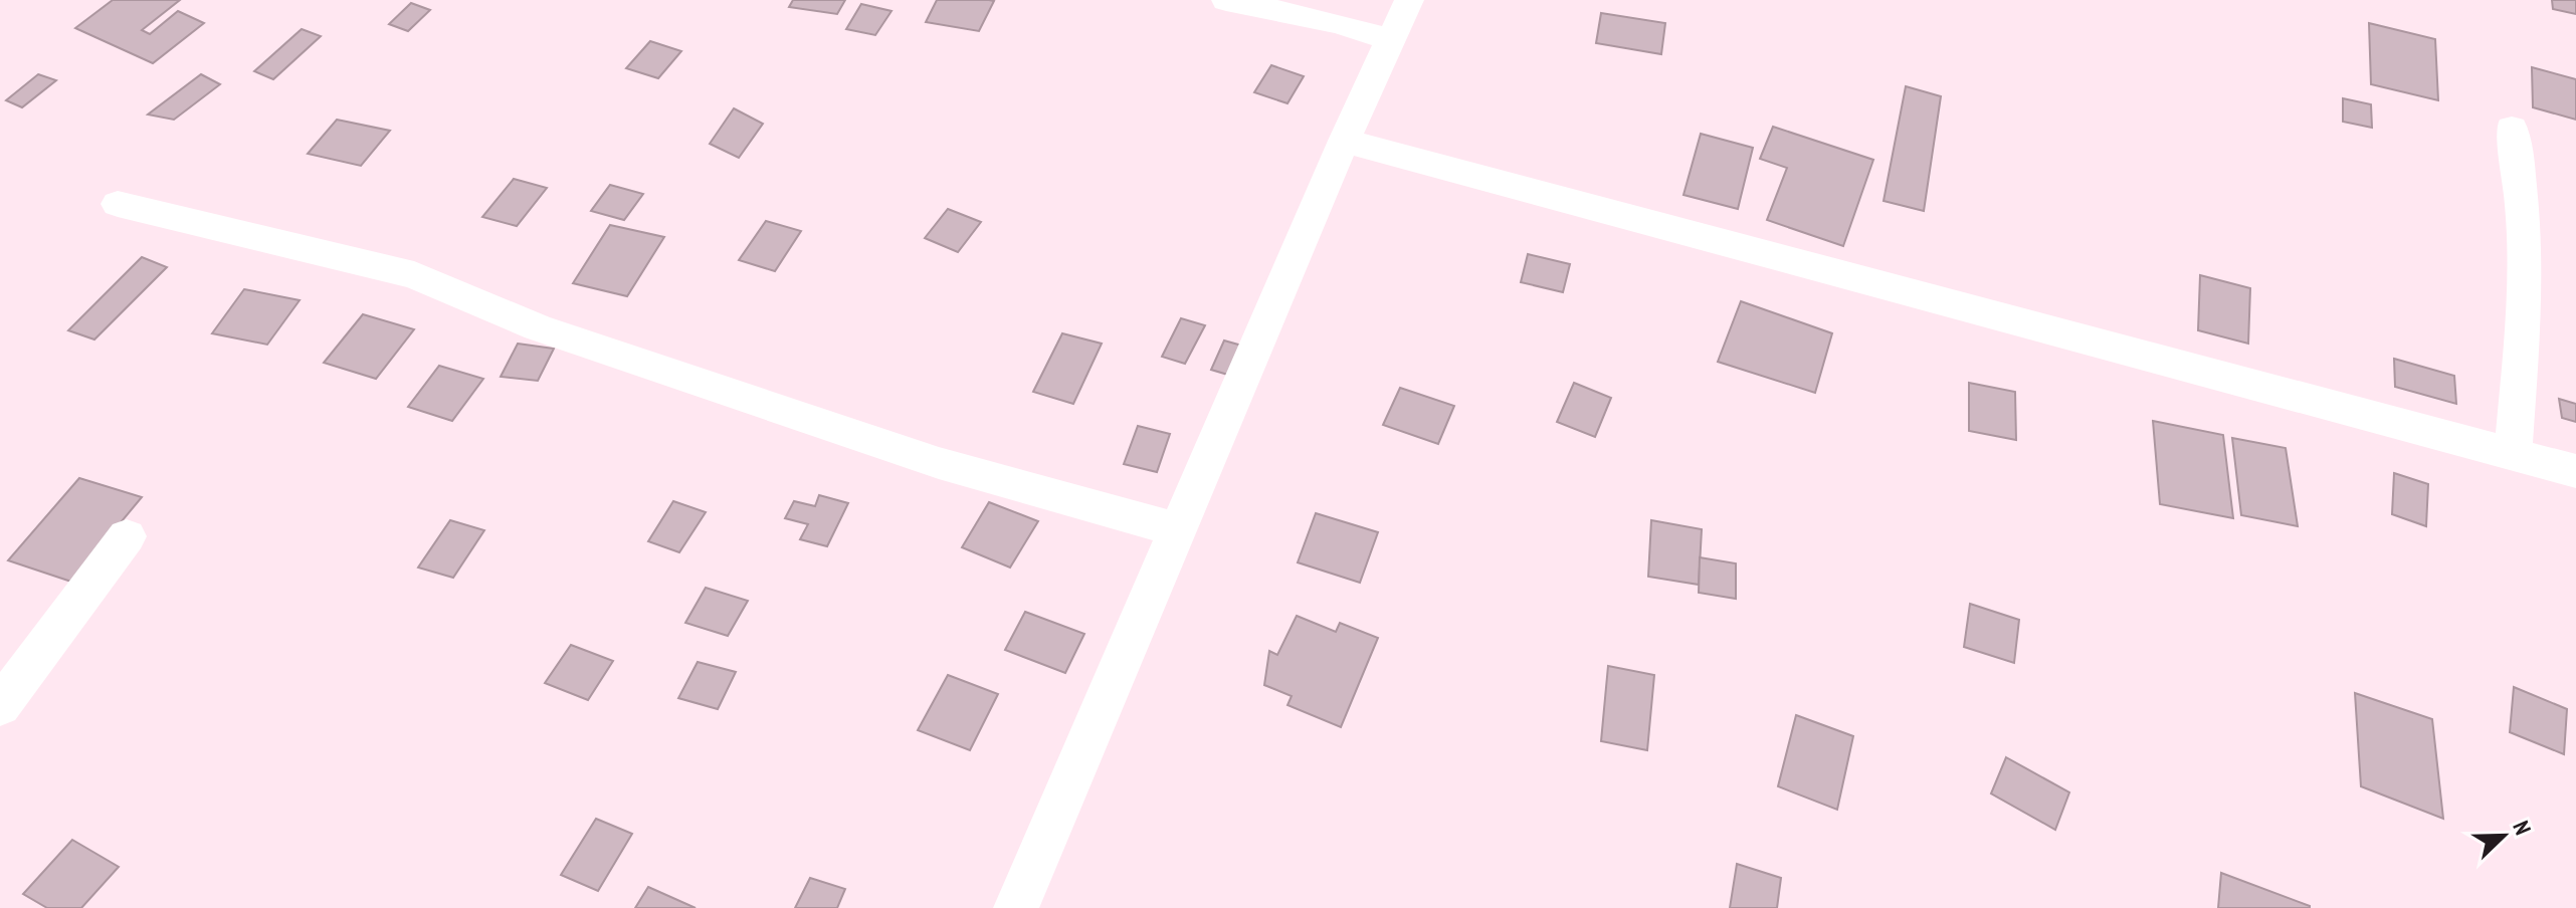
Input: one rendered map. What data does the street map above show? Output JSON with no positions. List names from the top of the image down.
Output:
{
  "north": "top right"
}
